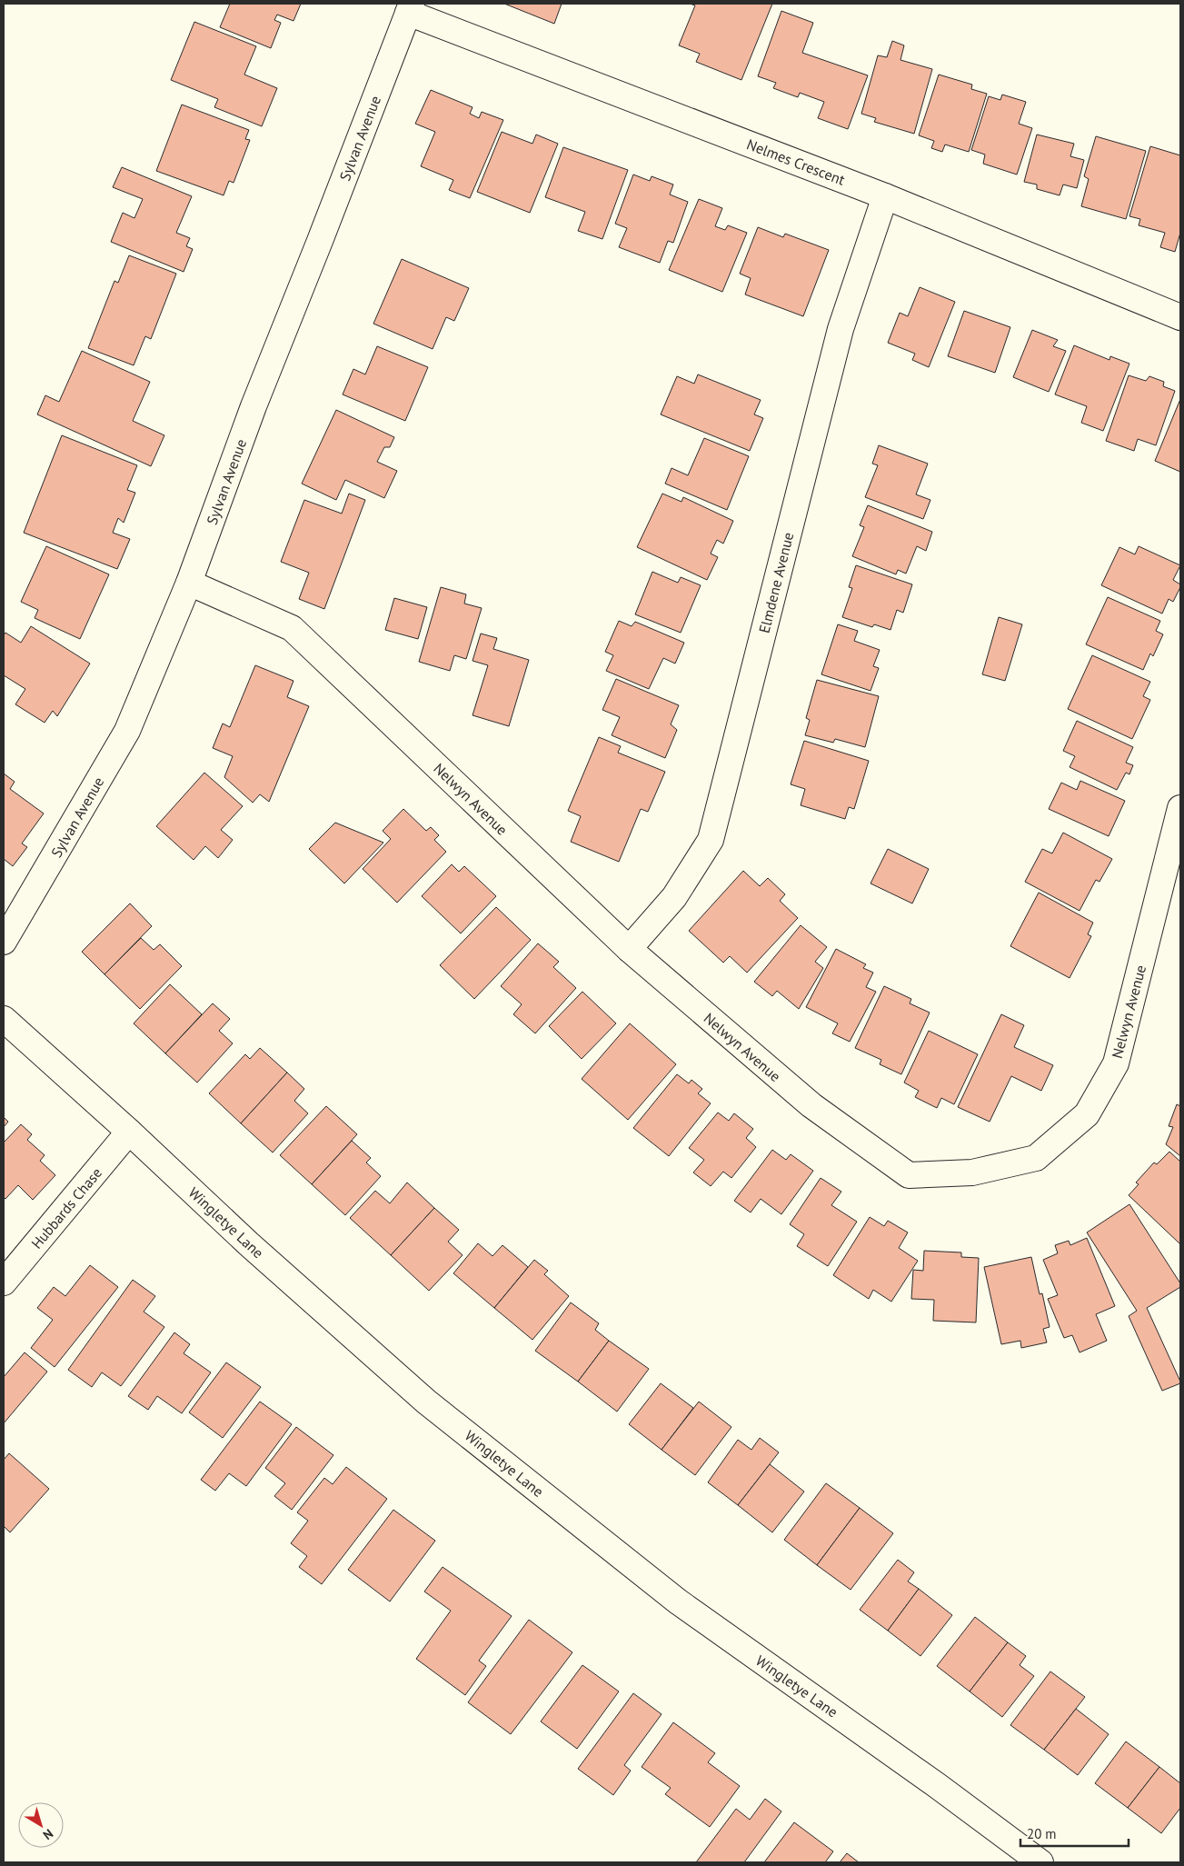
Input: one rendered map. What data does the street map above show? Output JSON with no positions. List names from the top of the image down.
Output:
{
  "streets": {
    "street": [
      "Sylvan Avenue",
      "Nelmes Crescent",
      "Elmdene Avenue",
      "Nelwyn Avenue",
      "Hubbards Chase",
      "Wingletye Lane"
    ]
  },
  "crossings": [
    ["Sylvan Avenue", "Nelmes Crescent"],
    ["Sylvan Avenue", "Nelwyn Avenue"],
    ["Nelmes Crescent", "Elmdene Avenue"],
    ["Elmdene Avenue", "Nelwyn Avenue"],
    ["Hubbards Chase", "Wingletye Lane"]
  ],
  "scale_bar": "20 m",
  "north": "bottom right"
}
